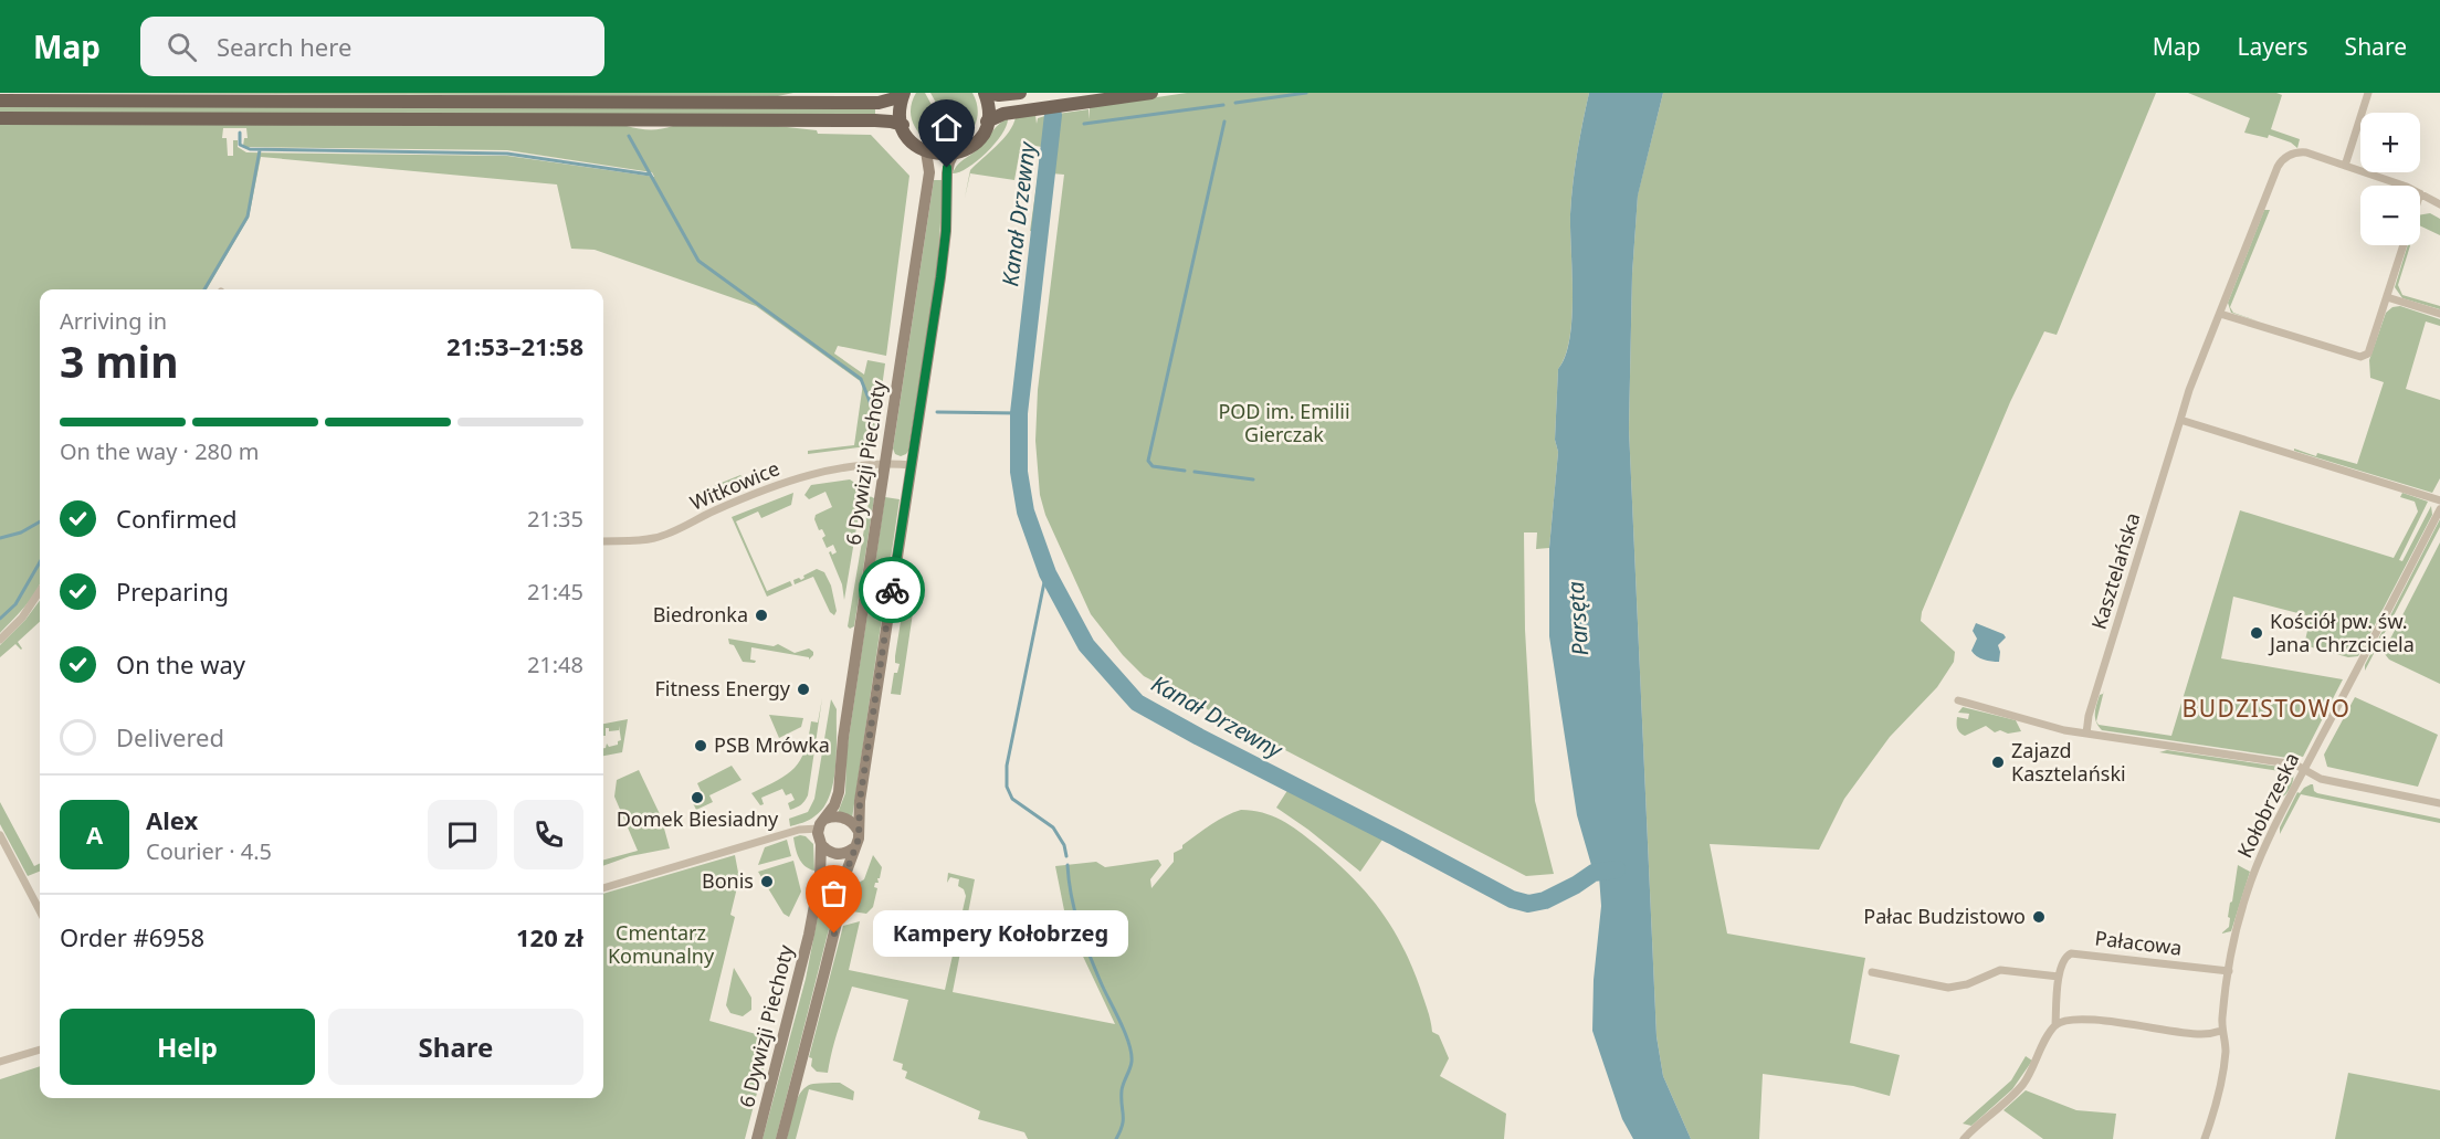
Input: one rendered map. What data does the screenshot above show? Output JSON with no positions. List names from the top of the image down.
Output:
{
  "streets": {
    "street": [
      "6 Dywizji Piechoty",
      "Witkowice",
      "Kasztelańska",
      "Kołobrzeska",
      "Pałacowa"
    ]
  },
  "crossings": [
    ["6 Dywizji Piechoty", "Witkowice"],
    ["Kołobrzeska", "Pałacowa"]
  ],
  "districts": ["BUDZISTOWO"],
  "water": ["Kanał Drzewny", "Parsęta"],
  "parks": ["POD im. Emilii Gierczak", "Cmentarz Komunalny"],
  "places": [
    "Biedronka",
    "Kościół pw. św. Jana Chrzciciela",
    "Fitness Energy",
    "PSB Mrówka",
    "Zajazd Kasztelański",
    "Domek Biesiadny",
    "Bonis",
    "Pałac Budzistowo",
    "Kampery Kołobrzeg"
  ],
  "page": {
    "header": "Map",
    "search": "Search here",
    "nav": ["Map", "Layers", "Share"],
    "map_buttons": ["+", "−"],
    "heading": ["3 min", "Arriving in", "21:53–21:58"],
    "panel": [
      "Alex",
      "Courier · 4.5",
      "Order #6958",
      "120 zł"
    ],
    "bar": "On the way · 280 m",
    "list": [
      ["Confirmed", "21:35"],
      ["Preparing", "21:45"],
      ["On the way", "21:48"],
      "Delivered"
    ],
    "round": "A",
    "bubble": "Kampery Kołobrzeg",
    "buttons": ["Help", "Share"]
  }
}
